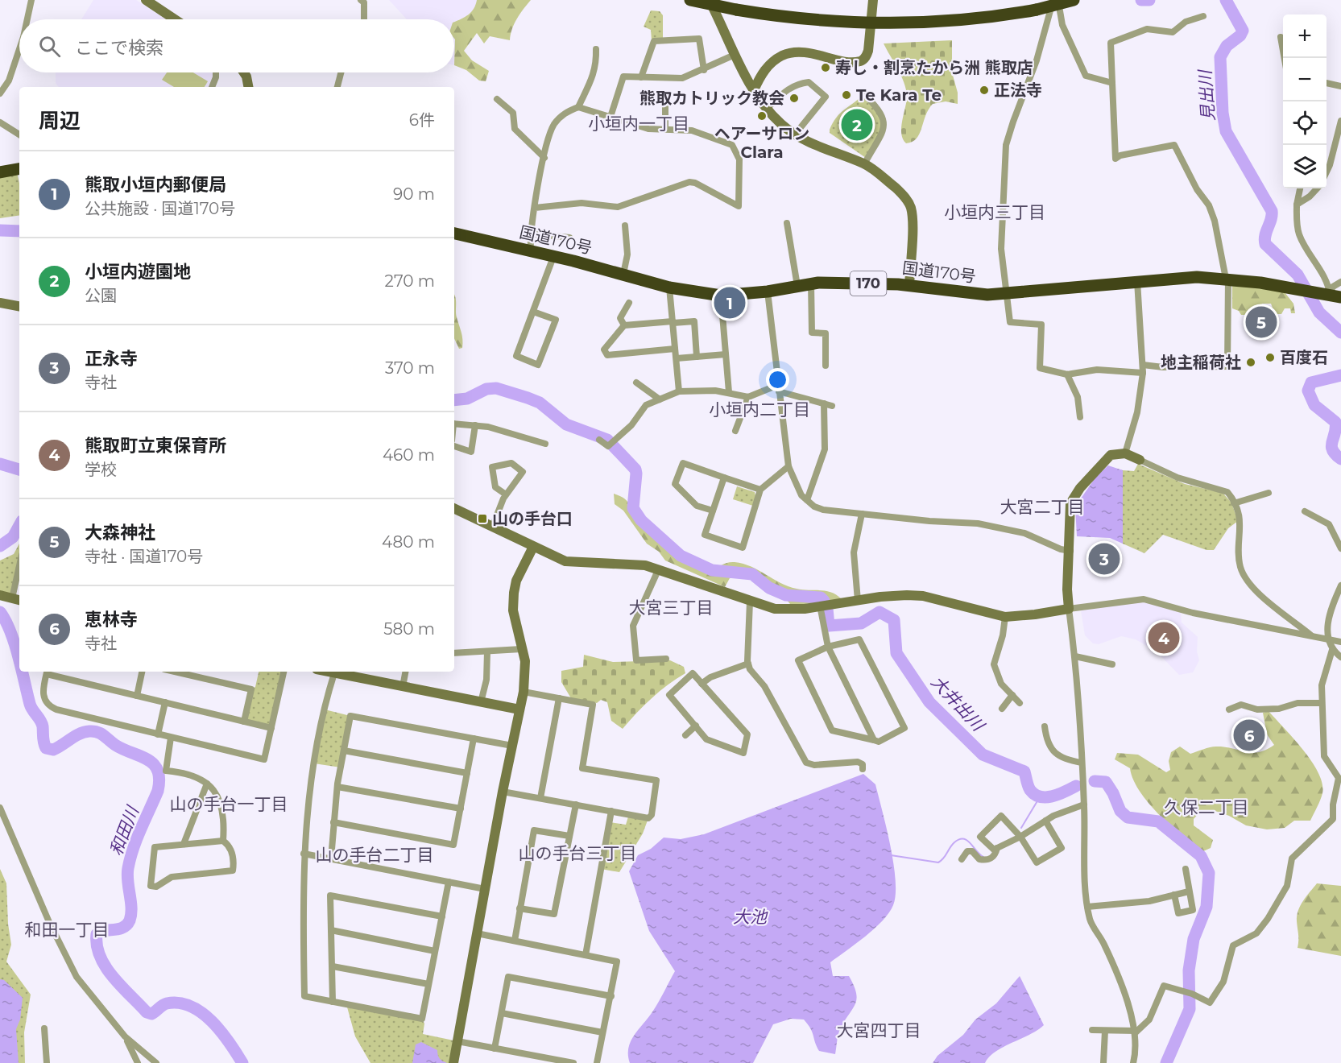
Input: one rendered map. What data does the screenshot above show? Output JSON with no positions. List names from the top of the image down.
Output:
{
  "streets": {
    "highway": ["国道170号", "170"]
  },
  "districts": [
    "小垣内一丁目",
    "小垣内三丁目",
    "小垣内二丁目",
    "大宮二丁目",
    "大宮三丁目",
    "山の手台一丁目",
    "久保二丁目",
    "山の手台三丁目",
    "山の手台二丁目",
    "和田一丁目",
    "大宮四丁目"
  ],
  "water": [
    "見出川",
    "大井出川",
    "和田川",
    "大池"
  ],
  "places": {
    "other": [
      "寿し・割烹たから洲 熊取店",
      "正法寺",
      "Te Kara Te",
      "熊取カトリック教会",
      "ヘアーサロン Clara",
      "百度石",
      "地主稲荷社"
    ],
    "transit": ["山の手台口"]
  },
  "page": {
    "map_buttons": ["+", "−"],
    "search": "ここで検索",
    "heading": ["周辺", "6件"],
    "pins": [
      "2",
      "1",
      "5",
      "3",
      "4",
      "6"
    ],
    "list": [
      {
        "mark": "1",
        "name": "熊取小垣内郵便局",
        "note": "公共施設 · 国道170号",
        "value": "90 m"
      },
      {
        "mark": "2",
        "name": "小垣内遊園地",
        "note": "公園",
        "value": "270 m"
      },
      {
        "mark": "3",
        "name": "正永寺",
        "note": "寺社",
        "value": "370 m"
      },
      {
        "mark": "4",
        "name": "熊取町立東保育所",
        "note": "学校",
        "value": "460 m"
      },
      {
        "mark": "5",
        "name": "大森神社",
        "note": "寺社 · 国道170号",
        "value": "480 m"
      },
      {
        "mark": "6",
        "name": "恵林寺",
        "note": "寺社",
        "value": "580 m"
      }
    ]
  }
}
